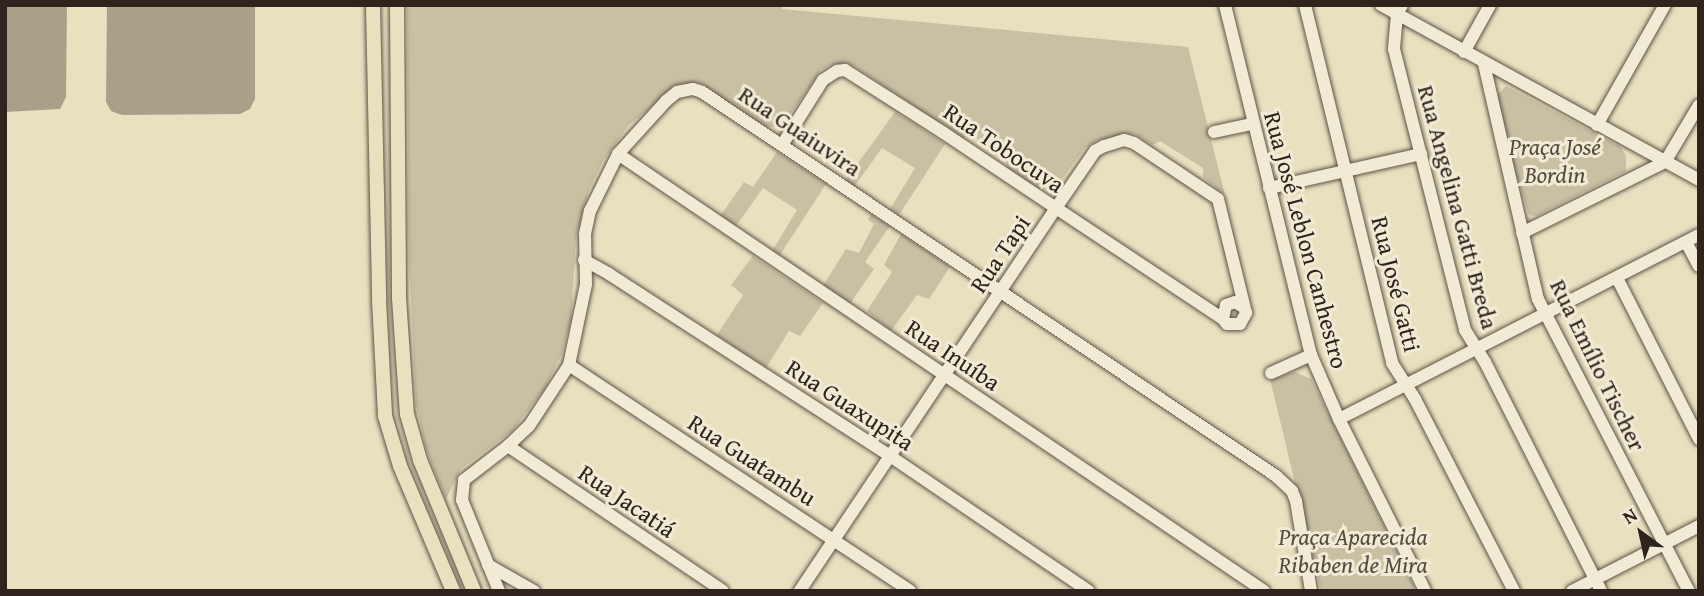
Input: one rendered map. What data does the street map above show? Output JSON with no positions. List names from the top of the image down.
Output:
{
  "streets": {
    "street": [
      "Rua Guaiuvira",
      "Rua Tobocuva",
      "Rua Angelina Gatti Breda",
      "Rua José Leblon Canhestro",
      "Rua Tapi",
      "Rua José Gatti",
      "Rua Inuíba",
      "Rua Emílio Tischer",
      "Rua Guaxupita",
      "Rua Guatambu",
      "Rua Jacatiá"
    ]
  },
  "crossings": [
    ["Rua Guaiuvira", "Rua Tobocuva"],
    ["Rua Guaiuvira", "Rua Tapi"],
    ["Rua Guaiuvira", "Rua Inuíba"],
    ["Rua Guaiuvira", "Rua Guaxupita"],
    ["Rua Guaiuvira", "Rua Guatambu"],
    ["Rua Guaiuvira", "Rua Jacatiá"],
    ["Rua Tobocuva", "Rua Tapi"],
    ["Rua Tapi", "Rua Inuíba"],
    ["Rua Tapi", "Rua Guaxupita"],
    ["Rua Tapi", "Rua Guatambu"]
  ],
  "parks": ["Praça José Bordin", "Praça Aparecida Ribaben de Mira"],
  "north": "top left"
}
